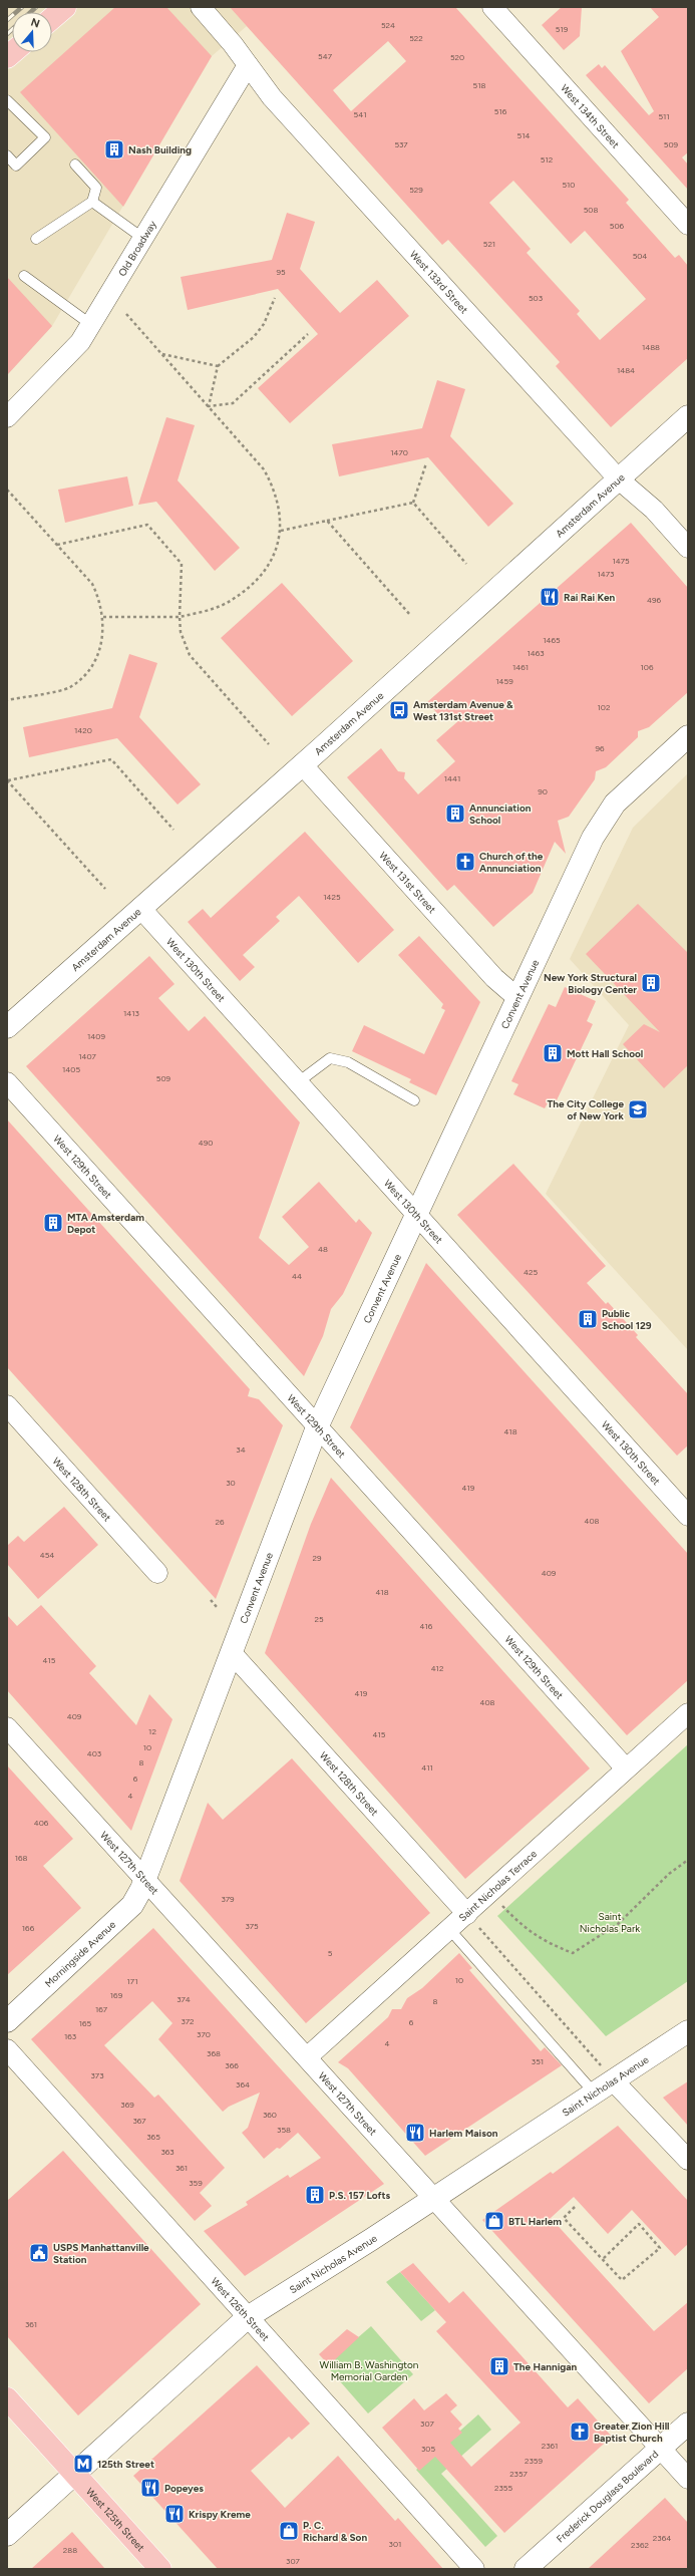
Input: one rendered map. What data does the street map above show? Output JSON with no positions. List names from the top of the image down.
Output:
{
  "streets": {
    "main road": [
      "Amsterdam Avenue",
      "Convent Avenue",
      "Morningside Avenue",
      "Saint Nicholas Avenue",
      "Frederick Douglass Boulevard",
      "West 125th Street"
    ],
    "street": [
      "West 134th Street",
      "Old Broadway",
      "West 133rd Street",
      "West 131st Street",
      "West 130th Street",
      "West 129th Street",
      "West 128th Street",
      "West 127th Street",
      "Saint Nicholas Terrace",
      "West 126th Street"
    ]
  },
  "crossings": [
    ["Old Broadway", "West 133rd Street"],
    ["West 133rd Street", "Amsterdam Avenue"],
    ["Amsterdam Avenue", "West 131st Street"],
    ["Amsterdam Avenue", "West 130th Street"],
    ["West 131st Street", "Convent Avenue"],
    ["West 130th Street", "Convent Avenue"],
    ["Convent Avenue", "West 129th Street"],
    ["Convent Avenue", "West 128th Street"],
    ["Convent Avenue", "West 127th Street"],
    ["Convent Avenue", "Morningside Avenue"],
    ["West 129th Street", "Saint Nicholas Terrace"],
    ["West 128th Street", "Saint Nicholas Terrace"],
    ["West 127th Street", "Saint Nicholas Terrace"],
    ["West 127th Street", "Morningside Avenue"],
    ["West 127th Street", "Saint Nicholas Avenue"],
    ["West 127th Street", "Frederick Douglass Boulevard"],
    ["Saint Nicholas Avenue", "West 126th Street"],
    ["Saint Nicholas Avenue", "West 125th Street"]
  ],
  "parks": ["Saint Nicholas Park", "William B. Washington Memorial Garden"],
  "places": {
    "building": [
      "Nash Building",
      "Annunciation School",
      "New York Structural Biology Center",
      "Mott Hall School",
      "MTA Amsterdam Depot",
      "Public School 129",
      "P.S. 157 Lofts",
      "The Hannigan"
    ],
    "restaurant": [
      "Rai Rai Ken",
      "Harlem Maison",
      "Popeyes",
      "Krispy Kreme"
    ],
    "bus stop": ["Amsterdam Avenue & West 131st Street"],
    "church": ["Church of the Annunciation", "Greater Zion Hill Baptist Church"],
    "school or university": ["The City College of New York"],
    "shop": ["BTL Harlem", "P. C. Richard & Son"],
    "public building": ["USPS Manhattanville Station"],
    "metro station": ["125th Street"]
  },
  "house_numbers": [
    "524",
    "519",
    "522",
    "547",
    "520",
    "518",
    "516",
    "541",
    "511",
    "514",
    "537",
    "509",
    "512",
    "510",
    "529",
    "508",
    "506",
    "521",
    "504",
    "95",
    "503",
    "1488",
    "1484",
    "1470",
    "1475",
    "1473",
    "496",
    "1465",
    "1463",
    "1461",
    "106",
    "1459",
    "102",
    "1420",
    "96",
    "1441",
    "90",
    "1425",
    "1413",
    "1409",
    "1407",
    "1405",
    "509",
    "490",
    "48",
    "425",
    "44",
    "418",
    "34",
    "30",
    "419",
    "408",
    "26",
    "454",
    "29",
    "409",
    "418",
    "25",
    "416",
    "415",
    "412",
    "419",
    "408",
    "409",
    "12",
    "415",
    "10",
    "403",
    "8",
    "411",
    "6",
    "4",
    "406",
    "168",
    "379",
    "375",
    "166",
    "5",
    "10",
    "171",
    "169",
    "374",
    "8",
    "167",
    "372",
    "6",
    "165",
    "370",
    "163",
    "4",
    "368",
    "351",
    "366",
    "373",
    "364",
    "369",
    "360",
    "367",
    "358",
    "365",
    "363",
    "361",
    "359",
    "361",
    "307",
    "2361",
    "305",
    "2359",
    "2357",
    "2355",
    "2364",
    "301",
    "2362",
    "288",
    "307"
  ],
  "north": "top"
}
